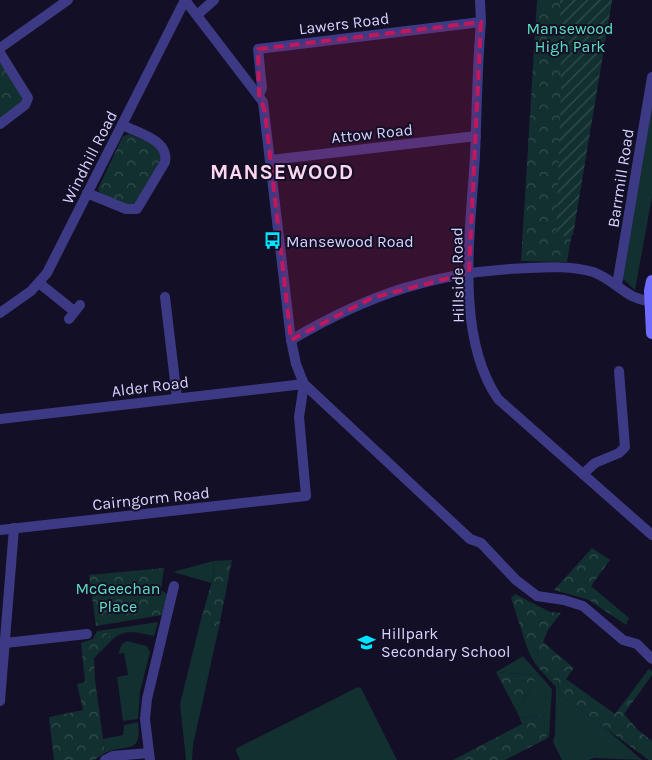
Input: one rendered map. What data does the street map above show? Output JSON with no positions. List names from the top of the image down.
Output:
{
  "streets": {
    "street": [
      "Lawers Road",
      "Attow Road",
      "Windhill Road",
      "Barrmill Road",
      "Hillside Road",
      "Alder Road",
      "Cairngorm Road"
    ]
  },
  "crossings": [
    ["Lawers Road", "Hillside Road"],
    ["Attow Road", "Hillside Road"],
    ["Alder Road", "Cairngorm Road"]
  ],
  "districts": ["MANSEWOOD"],
  "parks": ["Mansewood High Park", "McGeechan Place"],
  "places": {
    "bus stop": ["Mansewood Road"],
    "school or university": ["Hillpark Secondary School"]
  }
}
